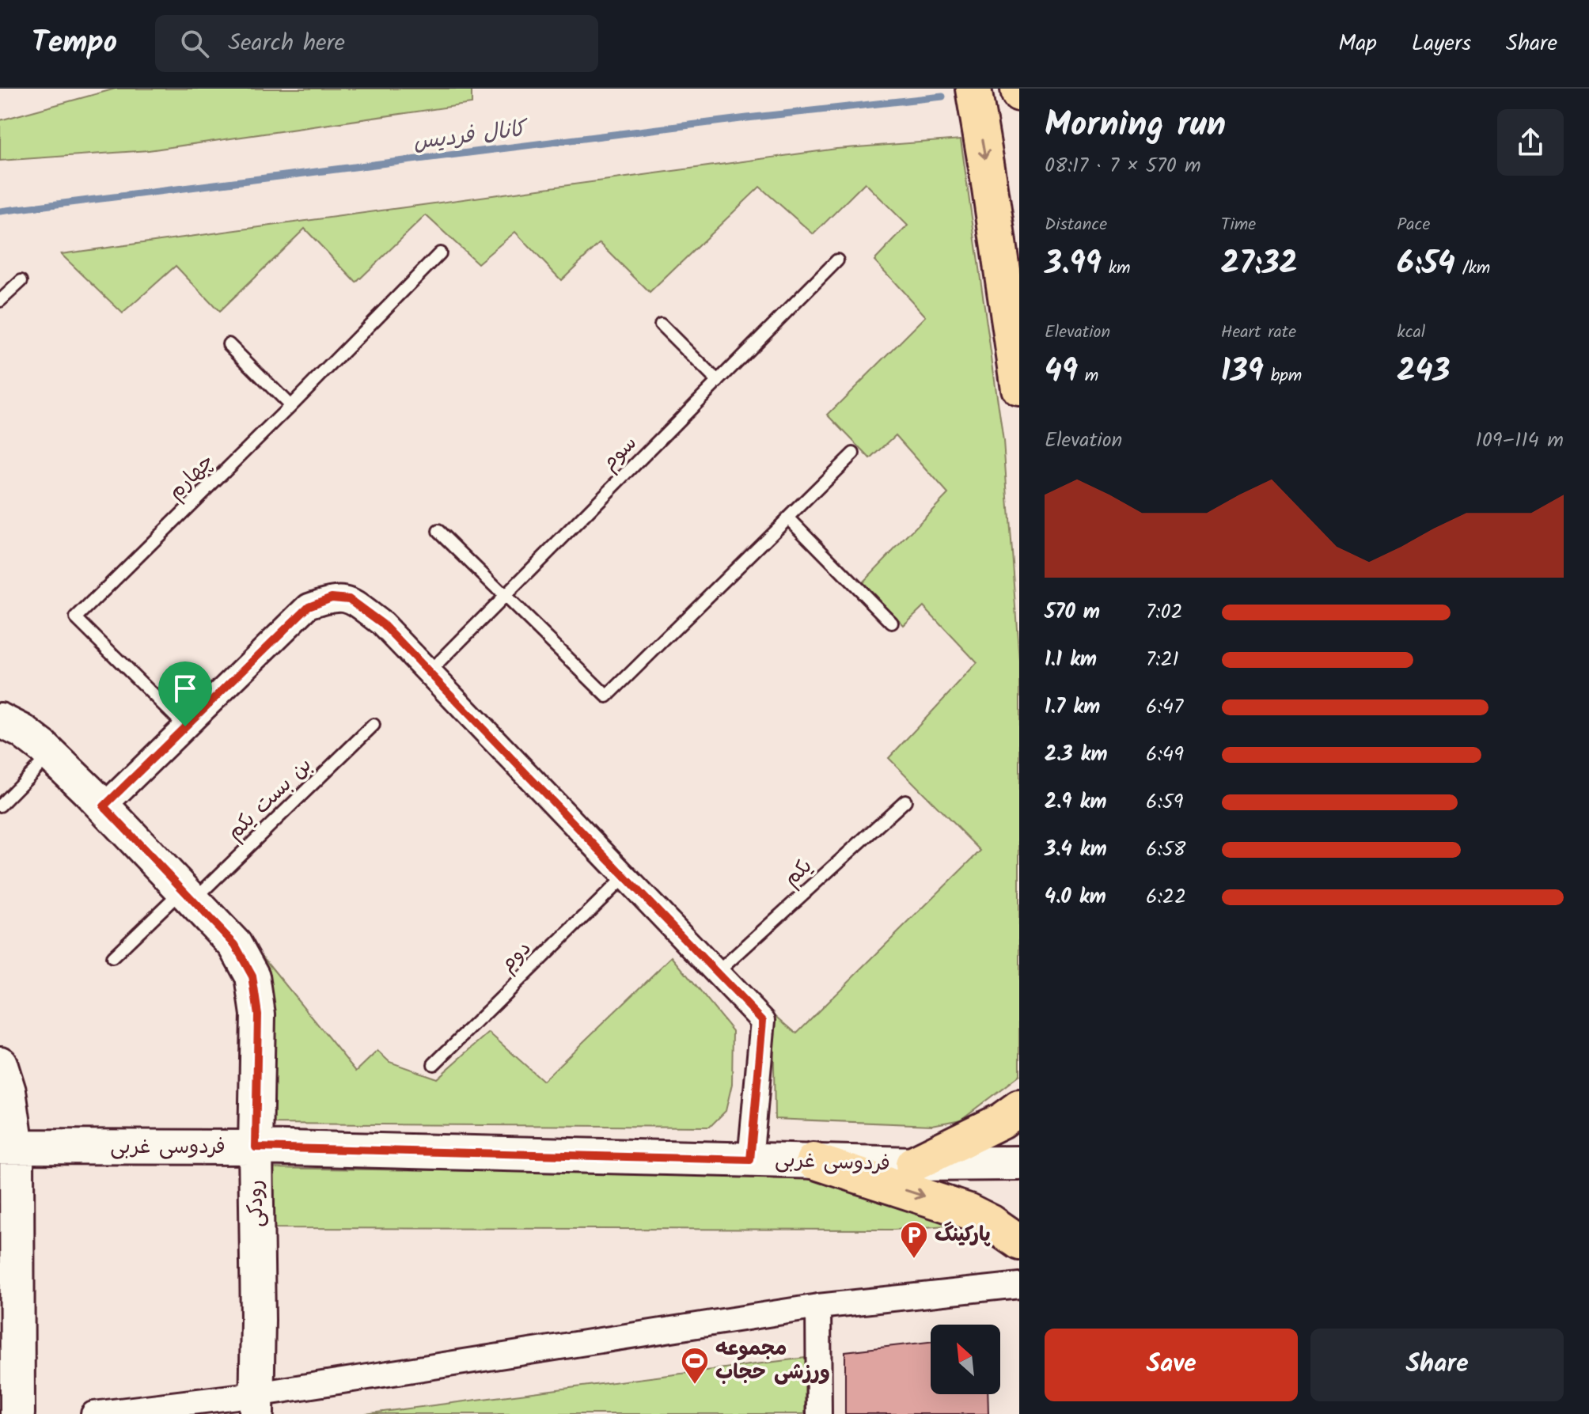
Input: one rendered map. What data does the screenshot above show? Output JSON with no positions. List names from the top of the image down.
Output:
{
  "streets": {
    "street": ["فردوسی غربی", "رودکی"],
    "lane": [
      "سوم",
      "چهارم",
      "بن بست یکم",
      "یکم",
      "دوم"
    ]
  },
  "crossings": [
    ["بن بست یکم", "رودکی"],
    ["فردوسی غربی", "رودکی"]
  ],
  "water": ["کانال فردیس"],
  "places": {
    "parking": ["پارکینگ"],
    "sports": ["مجموعه ورزشی حجاب"]
  },
  "north": "top left",
  "page": {
    "header": "Tempo",
    "search": "Search here",
    "nav": ["Map", "Layers", "Share"],
    "heading": ["Morning run", "08:17 · 7 × 570 m"],
    "stats": [
      ["Distance", "3.99 km"],
      ["Time", "27:32"],
      ["Pace", "6:54 /km"],
      ["Elevation", "49 m"],
      ["Heart rate", "139 bpm"],
      ["kcal", "243"]
    ],
    "chart": ["Elevation", "109–114 m"],
    "list": [
      {
        "name": "570 m",
        "note": "7:02"
      },
      {
        "name": "1.1 km",
        "note": "7:21"
      },
      {
        "name": "1.7 km",
        "note": "6:47"
      },
      {
        "name": "2.3 km",
        "note": "6:49"
      },
      {
        "name": "2.9 km",
        "note": "6:59"
      },
      {
        "name": "3.4 km",
        "note": "6:58"
      },
      {
        "name": "4.0 km",
        "note": "6:22"
      }
    ],
    "buttons": ["Save", "Share"]
  }
}
